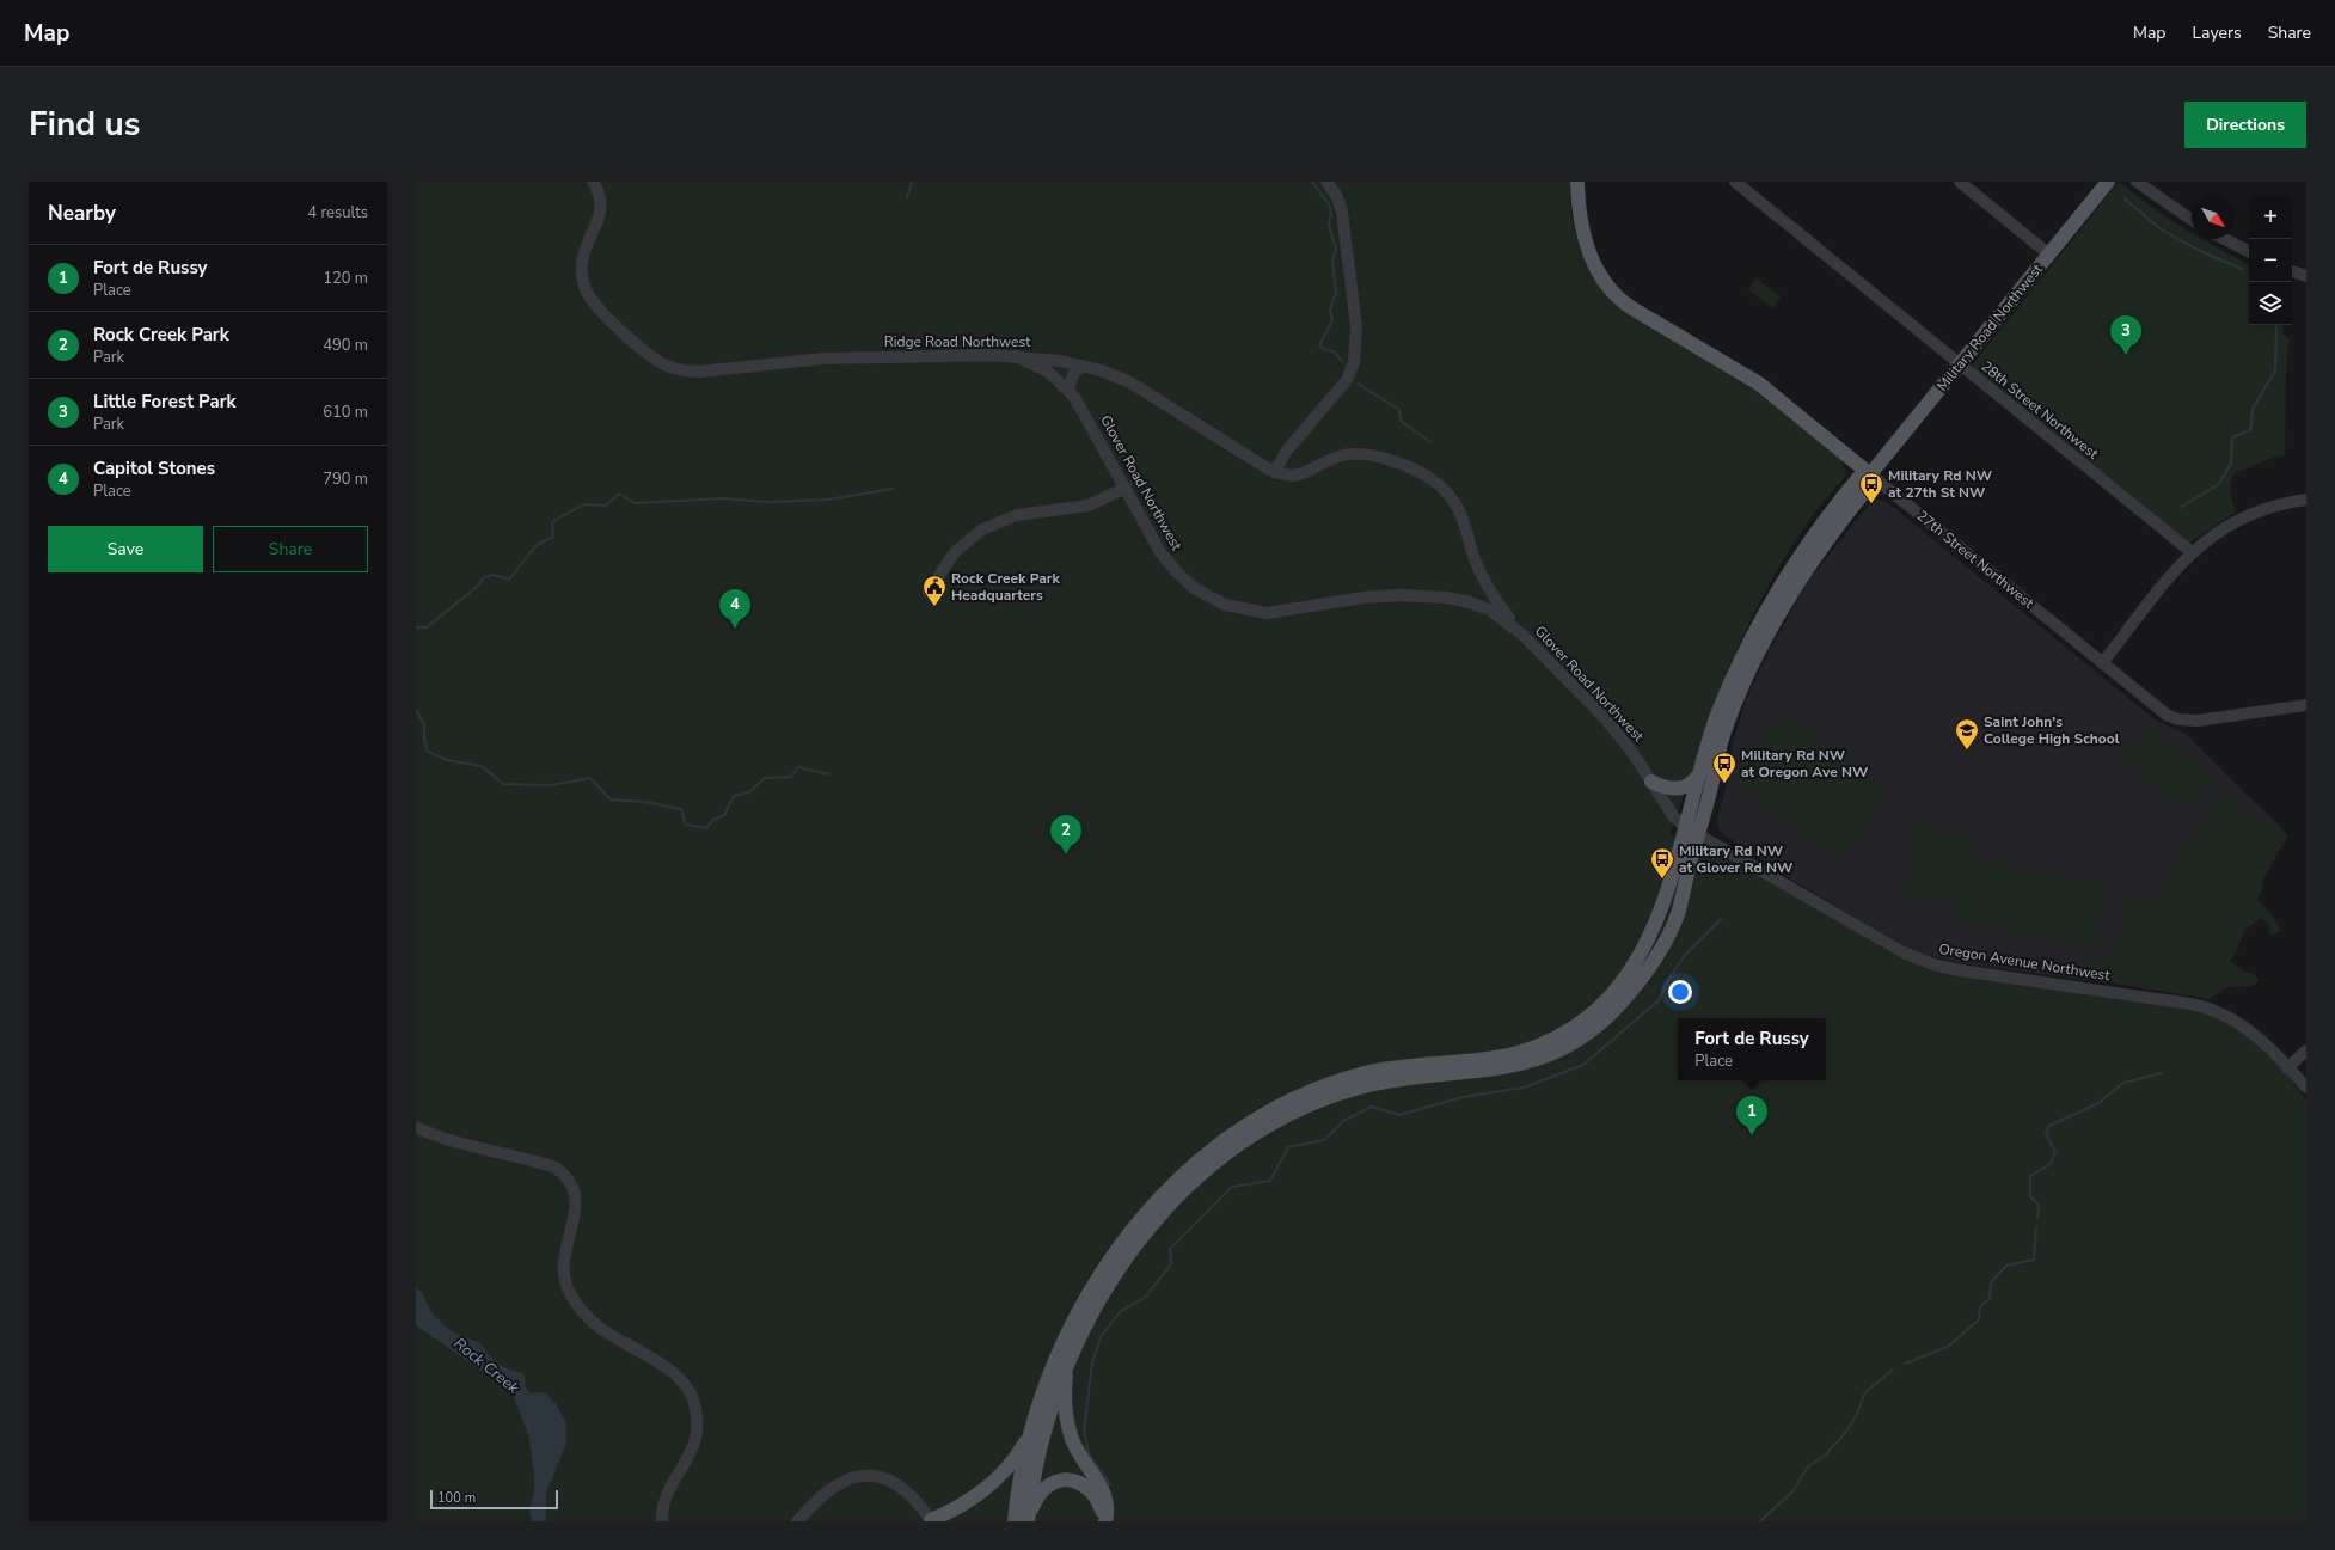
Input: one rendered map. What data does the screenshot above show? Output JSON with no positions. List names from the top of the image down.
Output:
{
  "streets": {
    "main road": ["Military Road Northwest", "27th Street Northwest"],
    "street": [
      "Ridge Road Northwest",
      "28th Street Northwest",
      "Glover Road Northwest",
      "Oregon Avenue Northwest"
    ]
  },
  "crossings": [
    ["Military Road Northwest", "28th Street Northwest"],
    ["Military Road Northwest", "Glover Road Northwest"],
    ["Military Road Northwest", "27th Street Northwest"],
    ["Military Road Northwest", "Oregon Avenue Northwest"],
    ["Ridge Road Northwest", "Glover Road Northwest"],
    ["Glover Road Northwest", "Oregon Avenue Northwest"]
  ],
  "water": ["Rock Creek"],
  "places": {
    "bus stop": ["Military Rd NW at 27th St NW", "Military Rd NW at Oregon Ave NW", "Military Rd NW at Glover Rd NW"],
    "public building": ["Rock Creek Park Headquarters"],
    "school or university": ["Saint John's College High School"]
  },
  "scale_bar": "100 m",
  "north": "bottom right",
  "page": {
    "header": "Map",
    "nav": ["Map", "Layers", "Share"],
    "title": "Find us",
    "buttons": [
      "Directions",
      ["Save", "Share"]
    ],
    "heading": ["Nearby", "4 results"],
    "map_buttons": ["+", "−"],
    "list": [
      {
        "mark": "1",
        "name": "Fort de Russy",
        "note": "Place",
        "value": "120 m"
      },
      {
        "mark": "2",
        "name": "Rock Creek Park",
        "note": "Park",
        "value": "490 m"
      },
      {
        "mark": "3",
        "name": "Little Forest Park",
        "note": "Park",
        "value": "610 m"
      },
      {
        "mark": "4",
        "name": "Capitol Stones",
        "note": "Place",
        "value": "790 m"
      }
    ],
    "pins": [
      "3",
      "4",
      "2",
      "1"
    ],
    "popup": ["Fort de Russy", "Place"],
    "scale": "100 m"
  }
}
